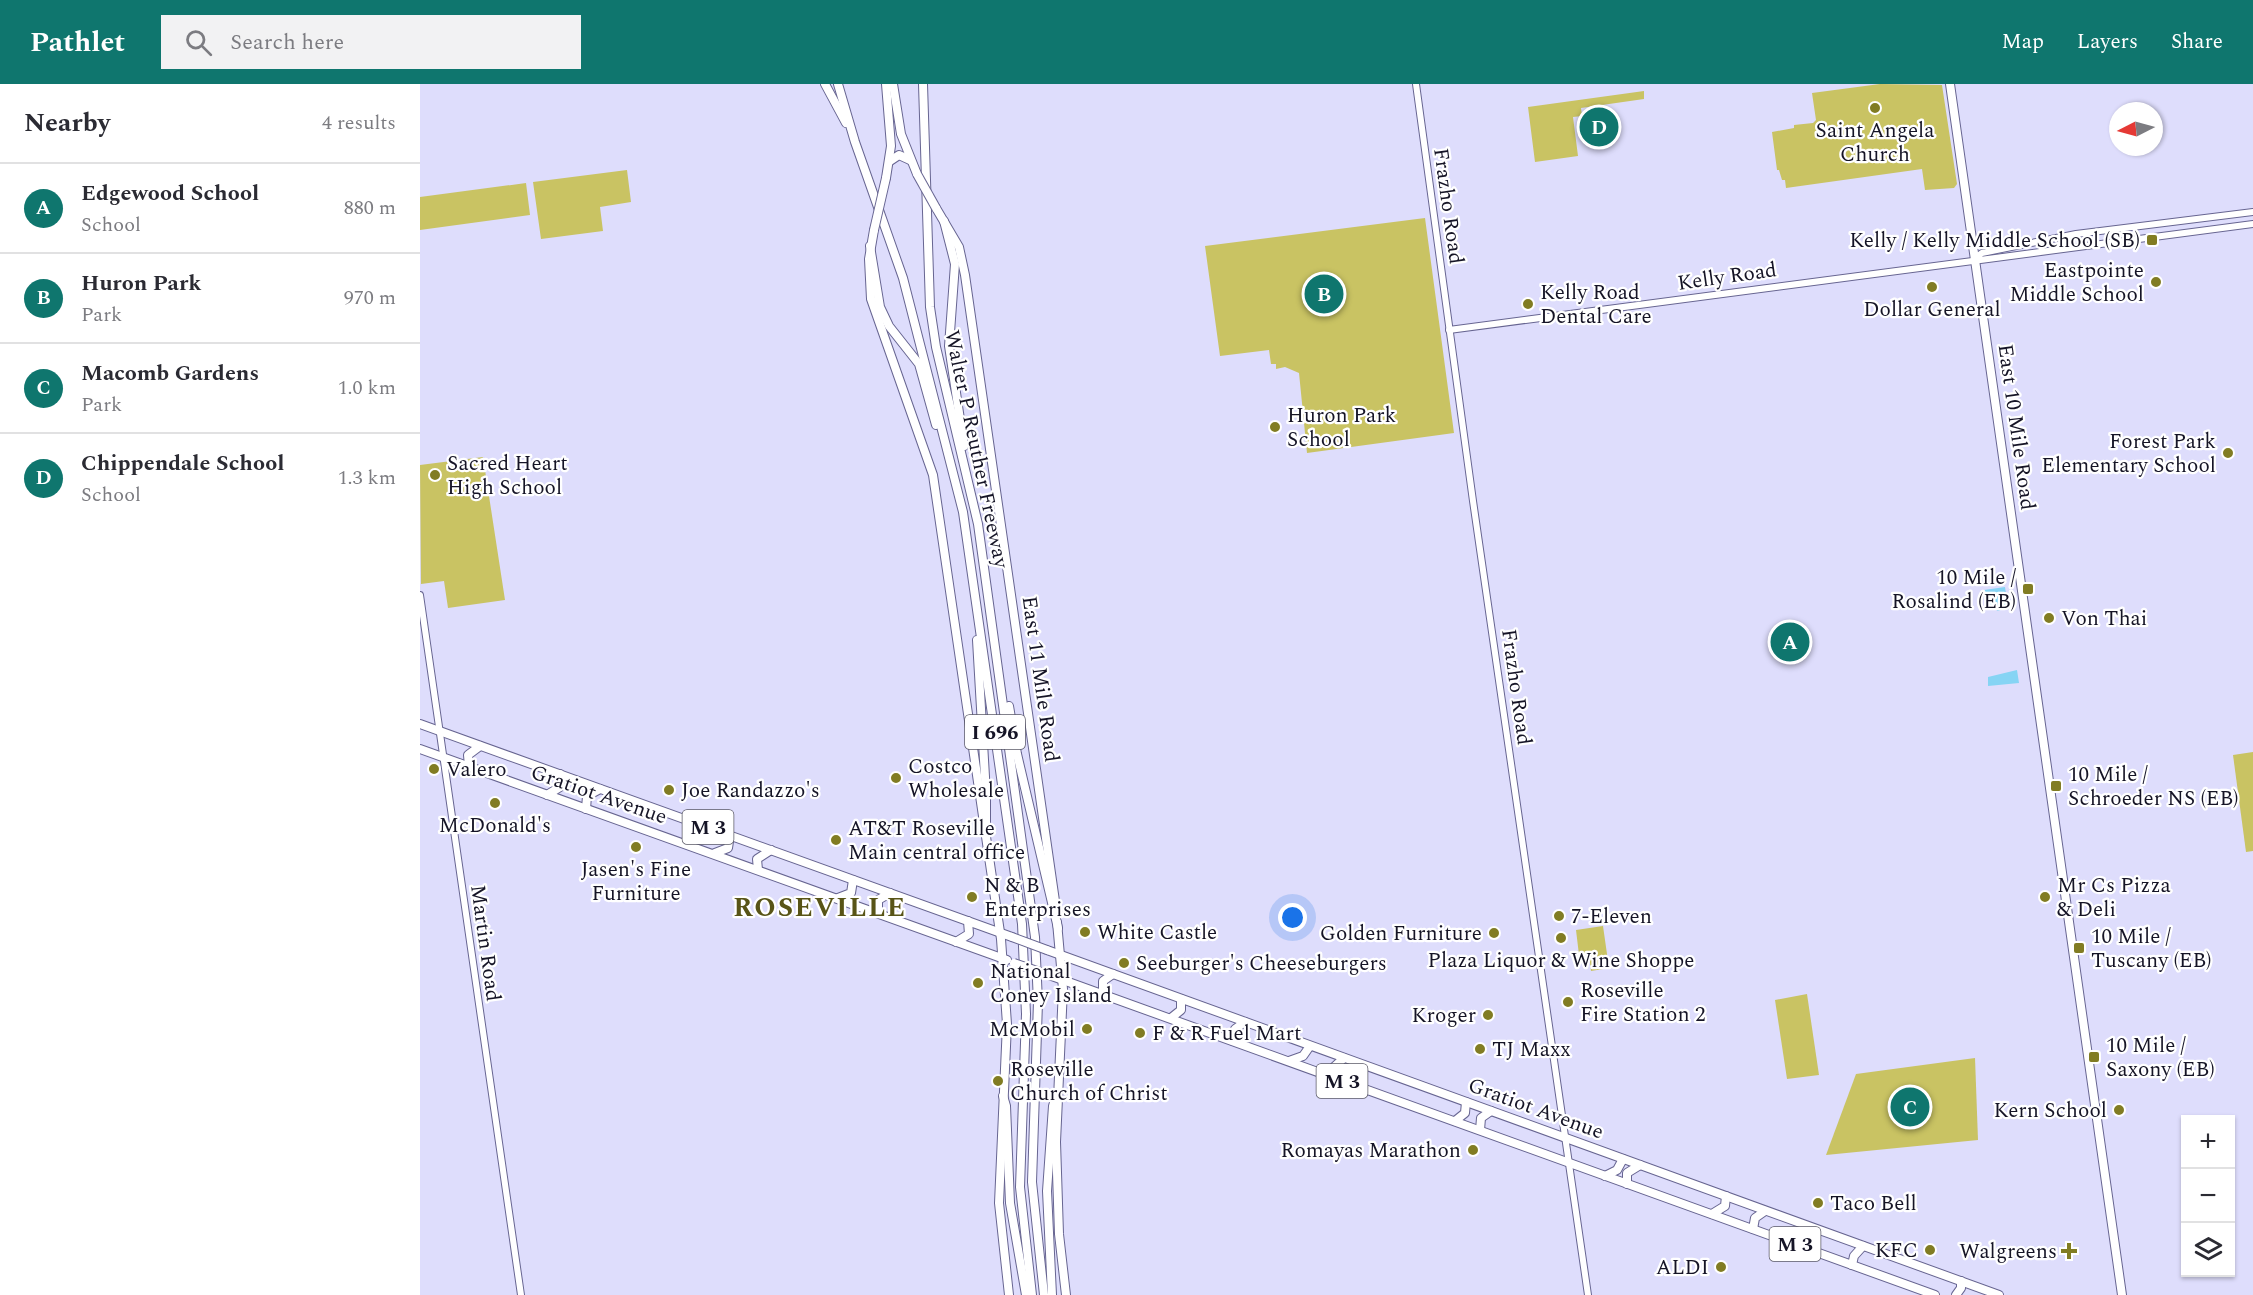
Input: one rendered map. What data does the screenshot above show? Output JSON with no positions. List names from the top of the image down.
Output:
{
  "streets": {
    "highway": ["Walter P Reuther Freeway", "I 696"],
    "main road": [
      "East 10 Mile Road",
      "East 11 Mile Road",
      "Gratiot Avenue",
      "M 3"
    ],
    "street": ["Frazho Road", "Kelly Road", "Martin Road"]
  },
  "crossings": [
    ["Frazho Road", "Kelly Road"],
    ["Frazho Road", "Gratiot Avenue"],
    ["Kelly Road", "East 10 Mile Road"],
    ["East 11 Mile Road", "Gratiot Avenue"],
    ["East 11 Mile Road", "M 3"],
    ["Gratiot Avenue", "M 3"],
    ["Gratiot Avenue", "Martin Road"]
  ],
  "districts": ["ROSEVILLE"],
  "places": {
    "other": [
      "Saint Angela Church",
      "Eastpointe Middle School",
      "Dollar General",
      "Kelly Road Dental Care",
      "Huron Park School",
      "Forest Park Elementary School",
      "Sacred Heart High School",
      "Von Thai",
      "Valero",
      "Costco Wholesale",
      "Joe Randazzo's",
      "McDonald's",
      "AT&T Roseville Main central office",
      "Jasen's Fine Furniture",
      "N & B Enterprises",
      "Mr Cs Pizza & Deli",
      "7-Eleven",
      "White Castle",
      "Golden Furniture",
      "Plaza Liquor & Wine Shoppe",
      "Seeburger's Cheeseburgers",
      "National Coney Island",
      "Roseville Fire Station 2",
      "Kroger",
      "McMobil",
      "F & R Fuel Mart",
      "TJ Maxx",
      "Roseville Church of Christ",
      "Kern School",
      "Romayas Marathon",
      "Taco Bell",
      "KFC",
      "ALDI"
    ],
    "transit": [
      "Kelly / Kelly Middle School (SB)",
      "10 Mile / Rosalind (EB)",
      "10 Mile / Schroeder NS (EB)",
      "10 Mile / Tuscany (EB)",
      "10 Mile / Saxony (EB)"
    ],
    "health": ["Walgreens"]
  },
  "north": "left",
  "page": {
    "header": "Pathlet",
    "search": "Search here",
    "nav": ["Map", "Layers", "Share"],
    "heading": ["Nearby", "4 results"],
    "pins": [
      "D",
      "B",
      "A",
      "C"
    ],
    "list": [
      {
        "mark": "A",
        "name": "Edgewood School",
        "note": "School",
        "value": "880 m"
      },
      {
        "mark": "B",
        "name": "Huron Park",
        "note": "Park",
        "value": "970 m"
      },
      {
        "mark": "C",
        "name": "Macomb Gardens",
        "note": "Park",
        "value": "1.0 km"
      },
      {
        "mark": "D",
        "name": "Chippendale School",
        "note": "School",
        "value": "1.3 km"
      }
    ],
    "map_buttons": ["+", "−"]
  }
}
